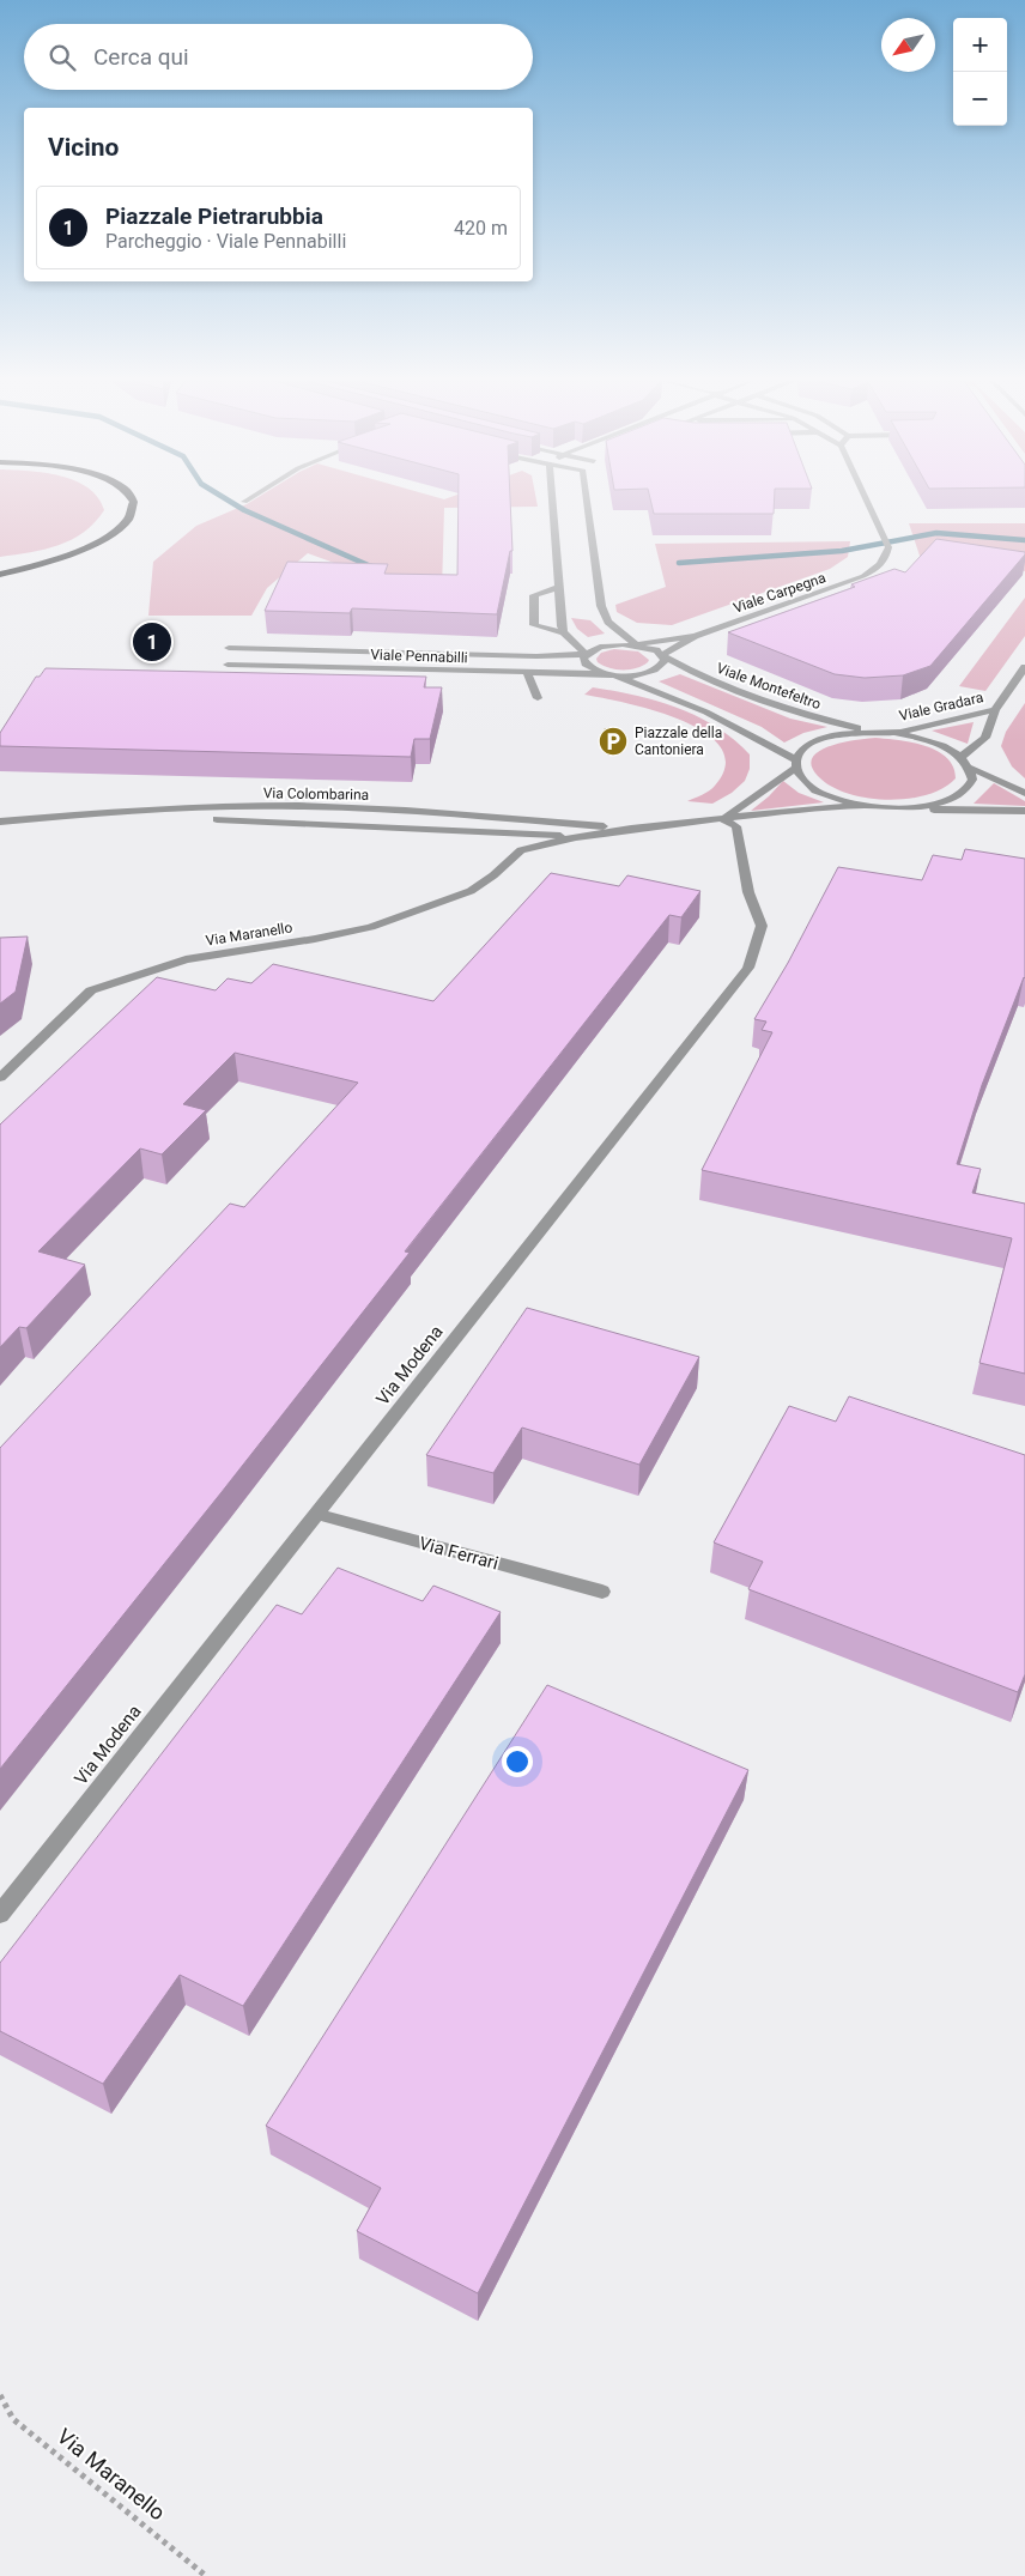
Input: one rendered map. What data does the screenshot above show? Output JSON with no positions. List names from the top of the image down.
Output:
{
  "streets": {
    "street": [
      "Viale Carpegna",
      "Viale Pennabilli",
      "Viale Montefeltro",
      "Viale Gradara",
      "Via Colombarina",
      "Via Maranello",
      "Via Modena",
      "Via Ferrari"
    ]
  },
  "crossings": [
    ["Viale Carpegna", "Viale Pennabilli"],
    ["Viale Carpegna", "Viale Montefeltro"],
    ["Viale Pennabilli", "Viale Montefeltro"],
    ["Viale Montefeltro", "Via Colombarina"],
    ["Via Colombarina", "Via Maranello"],
    ["Via Colombarina", "Via Modena"],
    ["Via Modena", "Via Ferrari"]
  ],
  "places": {
    "parking": ["Piazzale della Cantoniera"]
  },
  "north": "bottom left",
  "page": {
    "map_buttons": ["+", "−"],
    "search": "Cerca qui",
    "heading": "Vicino",
    "list": [
      {
        "mark": "1",
        "name": "Piazzale Pietrarubbia",
        "note": "Parcheggio · Viale Pennabilli",
        "value": "420 m"
      }
    ],
    "pins": "1"
  }
}
